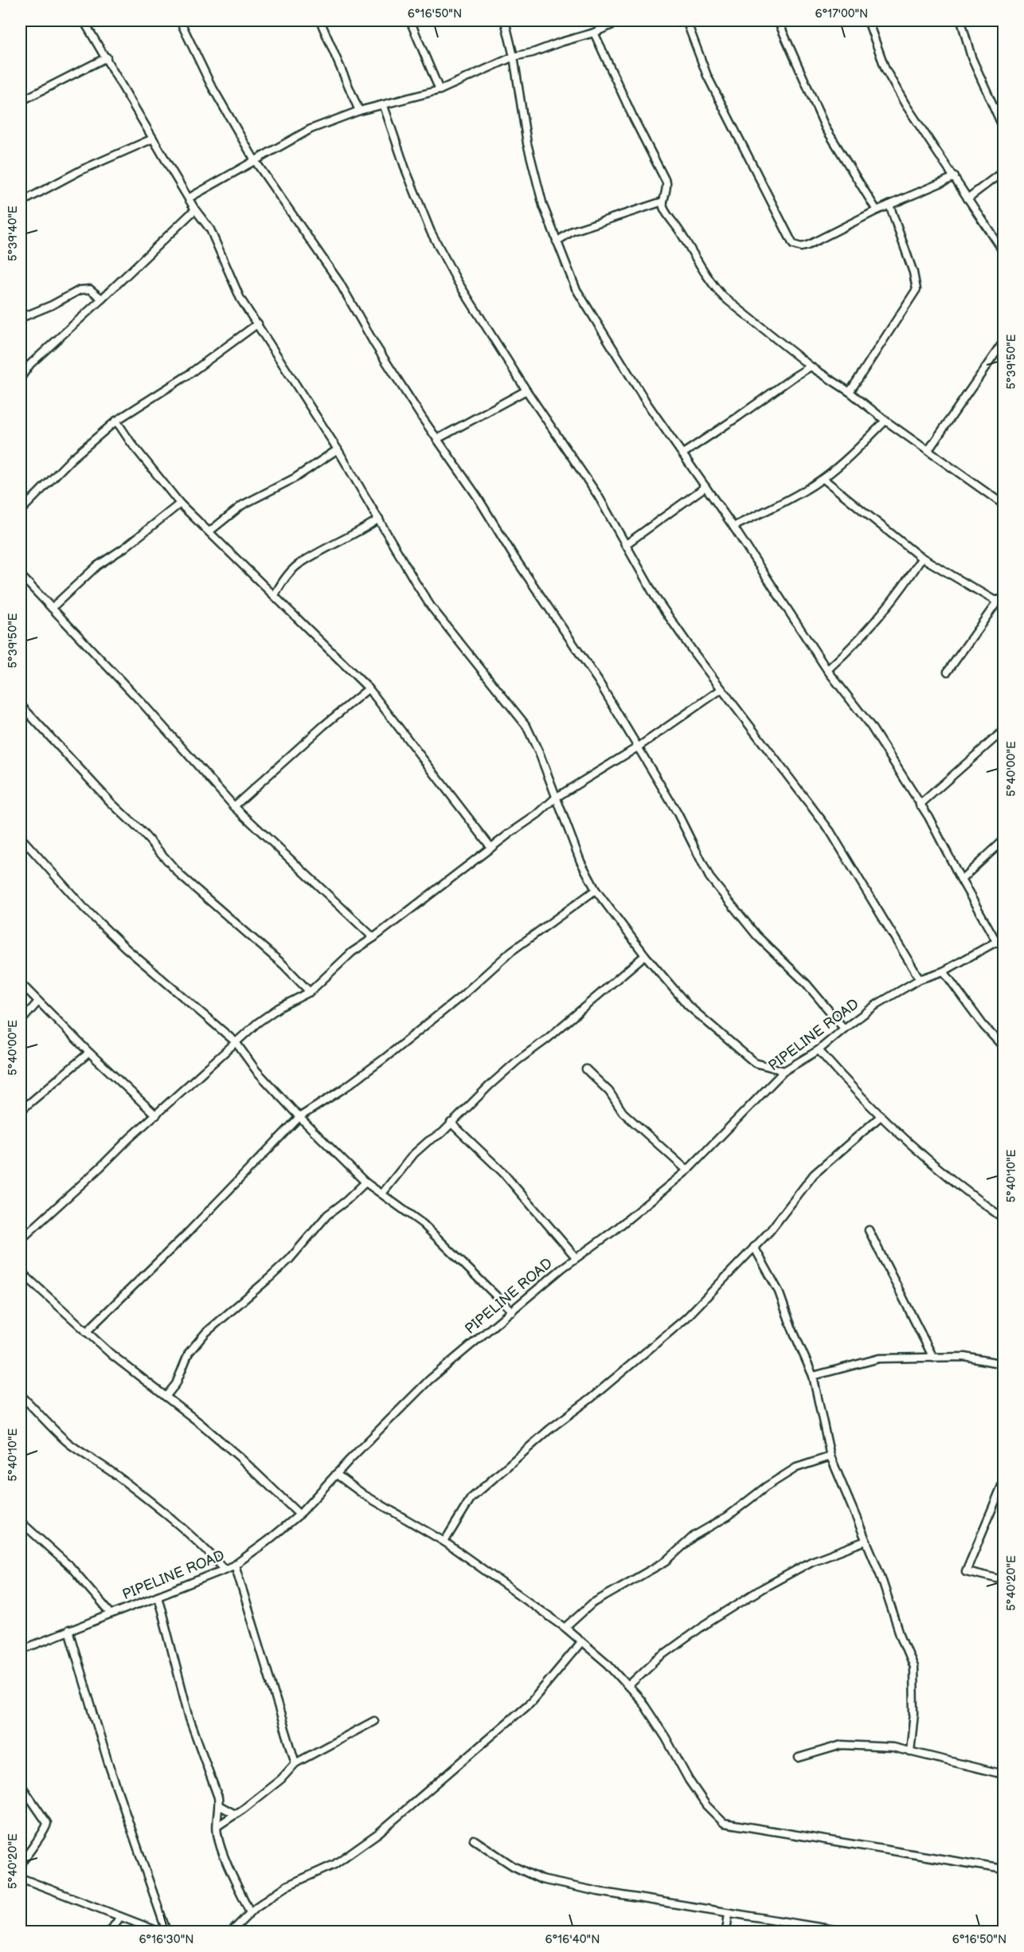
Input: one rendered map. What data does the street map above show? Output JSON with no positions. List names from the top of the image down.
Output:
{
  "streets": {
    "street": ["PIPELINE ROAD"]
  },
  "coordinates": [
    "6°16'50\"N",
    "6°17'00\"N",
    "5°39'40\"E",
    "5°39'50\"E",
    "5°40'00\"E",
    "5°40'10\"E",
    "5°40'20\"E",
    "6°16'30\"N",
    "6°16'40\"N"
  ]
}
